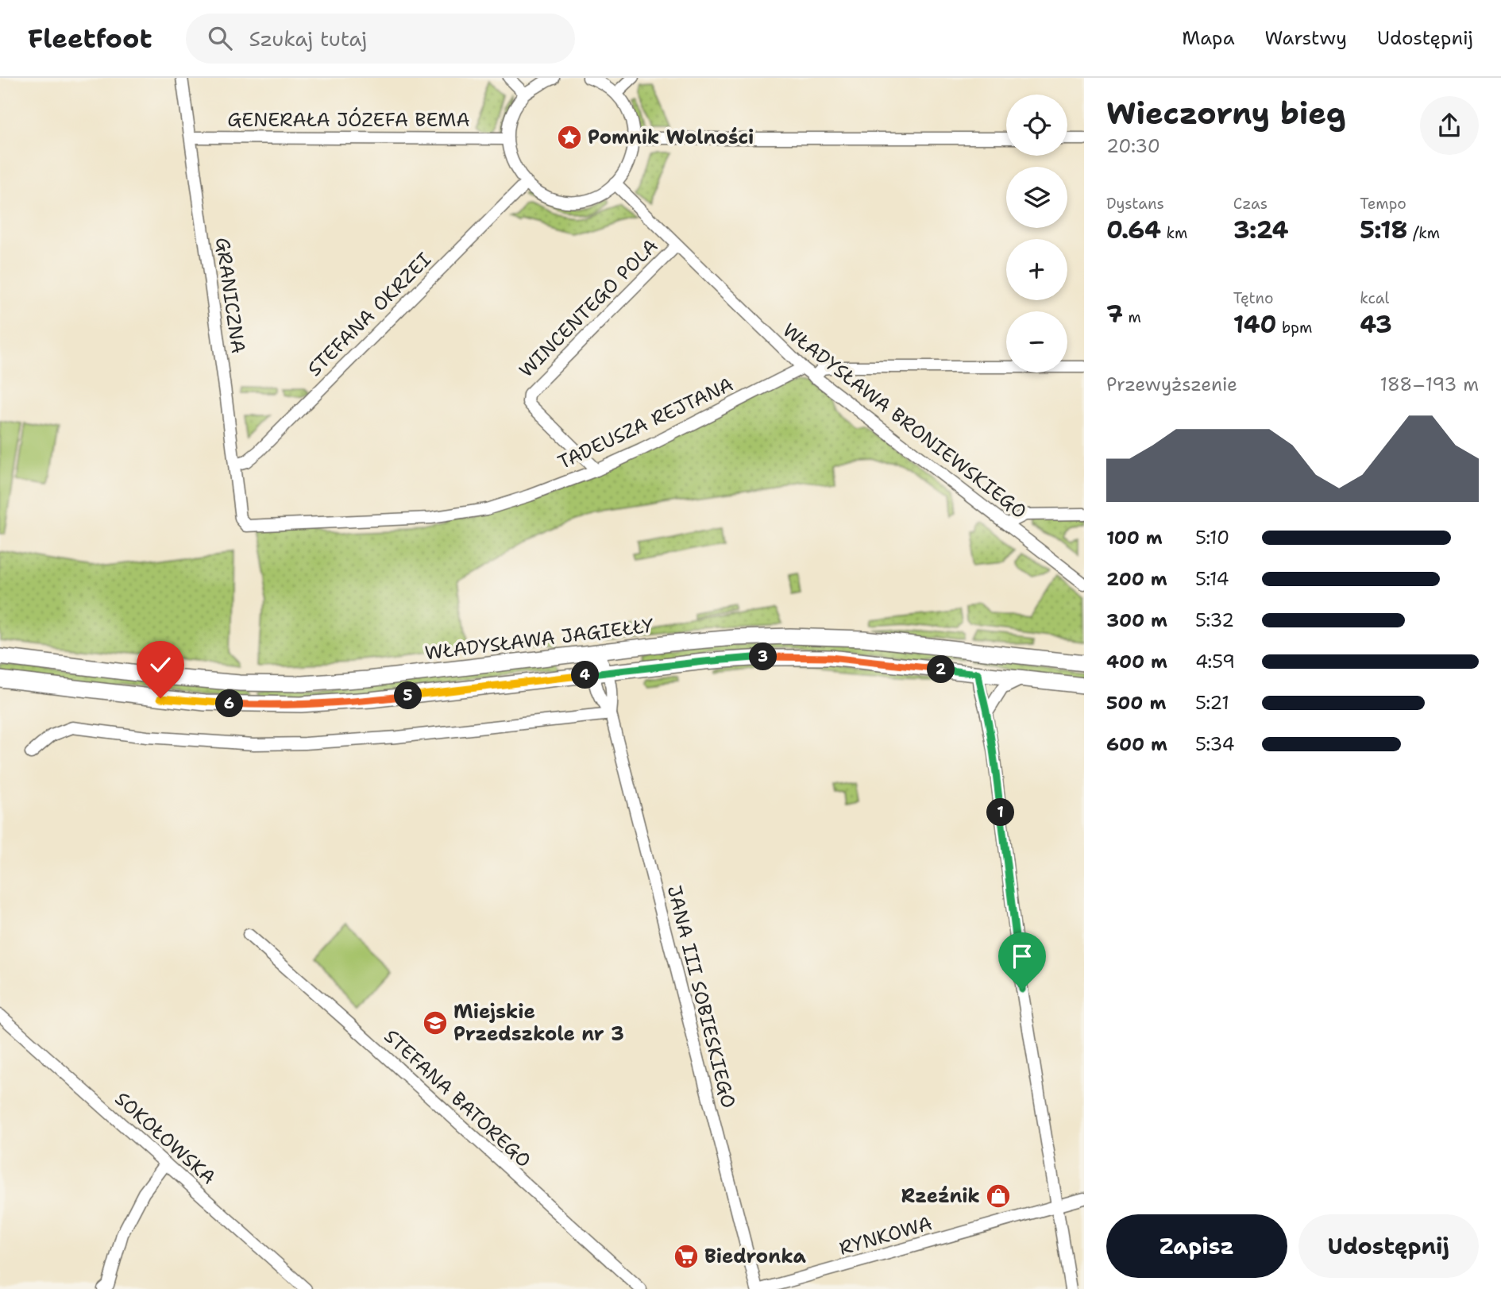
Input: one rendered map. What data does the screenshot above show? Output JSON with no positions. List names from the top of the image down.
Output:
{
  "streets": {
    "main road": ["WŁADYSŁAWA JAGIEŁŁY"],
    "street": [
      "GENERAŁA JÓZEFA BEMA",
      "GRANICZNA",
      "WINCENTEGO POLA",
      "STEFANA OKRZEI",
      "WŁADYSŁAWA BRONIEWSKIEGO",
      "TADEUSZA REJTANA",
      "JANA III SOBIESKIEGO",
      "STEFANA BATOREGO",
      "SOKOŁOWSKA",
      "RYNKOWA"
    ]
  },
  "crossings": [
    ["GENERAŁA JÓZEFA BEMA", "GRANICZNA"],
    ["GRANICZNA", "STEFANA OKRZEI"],
    ["GRANICZNA", "TADEUSZA REJTANA"],
    ["WINCENTEGO POLA", "WŁADYSŁAWA BRONIEWSKIEGO"],
    ["WINCENTEGO POLA", "TADEUSZA REJTANA"],
    ["WŁADYSŁAWA BRONIEWSKIEGO", "TADEUSZA REJTANA"],
    ["WŁADYSŁAWA JAGIEŁŁY", "JANA III SOBIESKIEGO"]
  ],
  "places": {
    "place": ["Pomnik Wolności"],
    "school or university": ["Miejskie Przedszkole nr 3"],
    "shop": ["Rzeźnik"],
    "supermarket": ["Biedronka"]
  },
  "page": {
    "header": "Fleetfoot",
    "search": "Szukaj tutaj",
    "nav": ["Mapa", "Warstwy", "Udostępnij"],
    "heading": ["Wieczorny bieg", "20:30"],
    "map_buttons": ["+", "−"],
    "stats": [
      ["Dystans", "0.64 km"],
      ["Czas", "3:24"],
      ["Tempo", "5:18 /km"],
      ["7 m"],
      ["Tętno", "140 bpm"],
      ["kcal", "43"]
    ],
    "chart": ["Przewyższenie", "188–193 m"],
    "list": [
      {
        "name": "100 m",
        "note": "5:10"
      },
      {
        "name": "200 m",
        "note": "5:14"
      },
      {
        "name": "300 m",
        "note": "5:32"
      },
      {
        "name": "400 m",
        "note": "4:59"
      },
      {
        "name": "500 m",
        "note": "5:21"
      },
      {
        "name": "600 m",
        "note": "5:34"
      }
    ],
    "pins": [
      "3",
      "2",
      "4",
      "5",
      "6",
      "1"
    ],
    "buttons": ["Zapisz", "Udostępnij"]
  }
}
